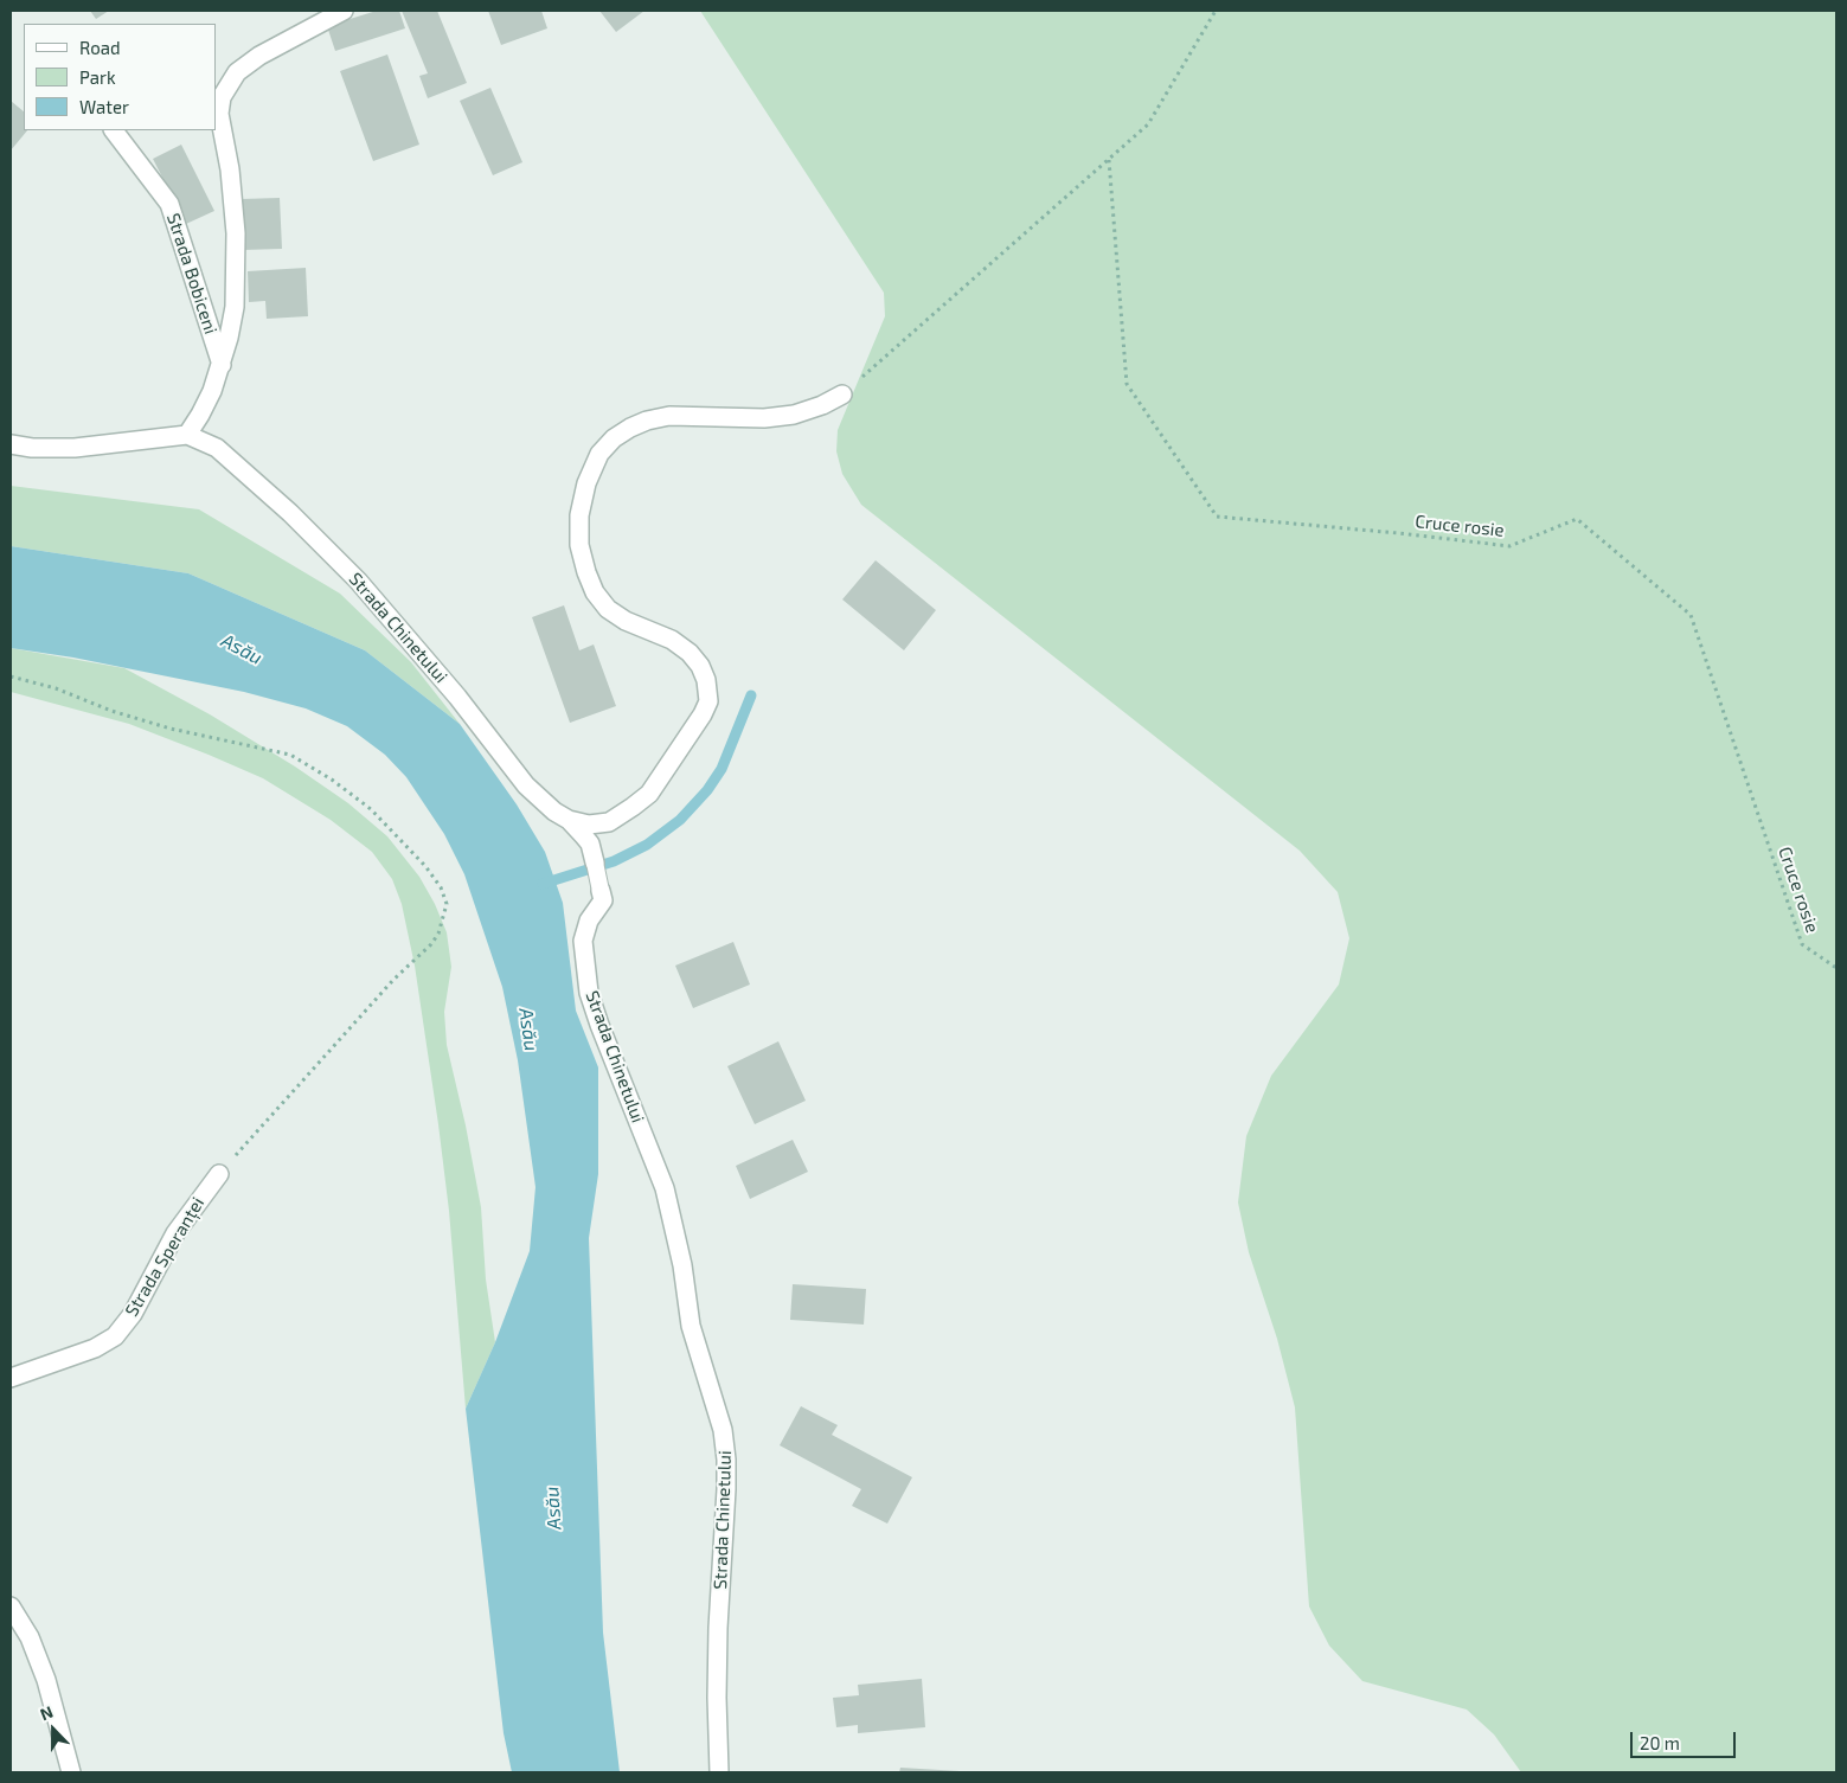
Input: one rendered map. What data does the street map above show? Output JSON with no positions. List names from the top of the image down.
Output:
{
  "streets": {
    "street": ["Strada Bobiceni", "Strada Chinetului", "Strada Speranței"],
    "path": ["Cruce rosie"]
  },
  "crossings": [
    ["Strada Bobiceni", "Strada Chinetului"]
  ],
  "water": ["Asău"],
  "legend": ["Road", "Park", "Water"],
  "scale_bar": "20 m",
  "north": "top"
}
